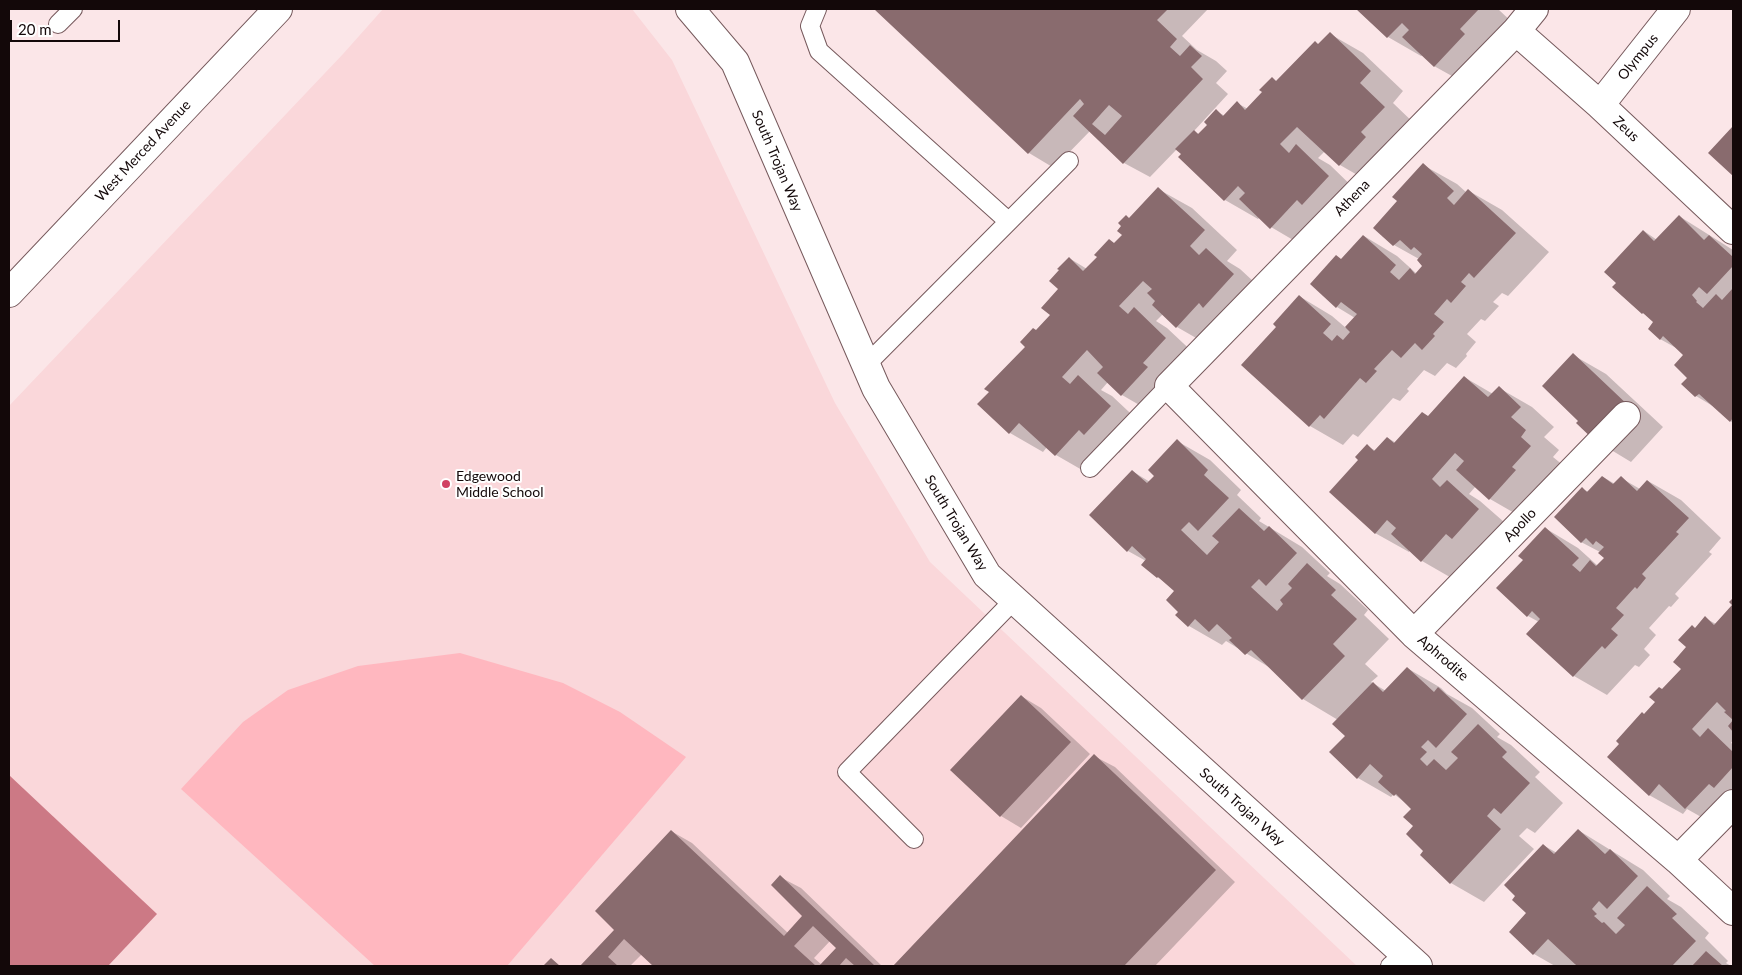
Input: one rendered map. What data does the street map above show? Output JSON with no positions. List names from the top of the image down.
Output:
{
  "streets": {
    "street": [
      "Olympus",
      "Zeus",
      "West Merced Avenue",
      "South Trojan Way",
      "Athena",
      "Apollo",
      "Aphrodite"
    ]
  },
  "crossings": [
    ["Olympus", "Zeus"],
    ["Zeus", "Athena"],
    ["Athena", "Aphrodite"],
    ["Apollo", "Aphrodite"]
  ],
  "places": ["Edgewood Middle School"],
  "scale_bar": "20 m"
}
